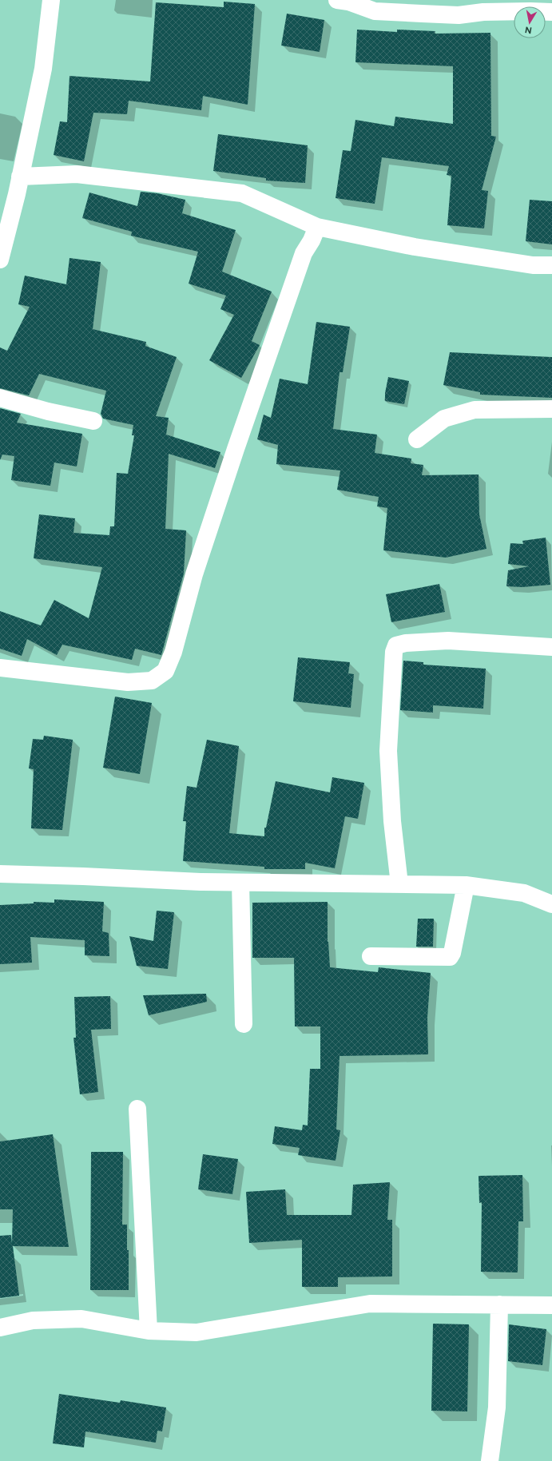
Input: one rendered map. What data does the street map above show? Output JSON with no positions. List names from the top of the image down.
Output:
{
  "north": "bottom"
}
